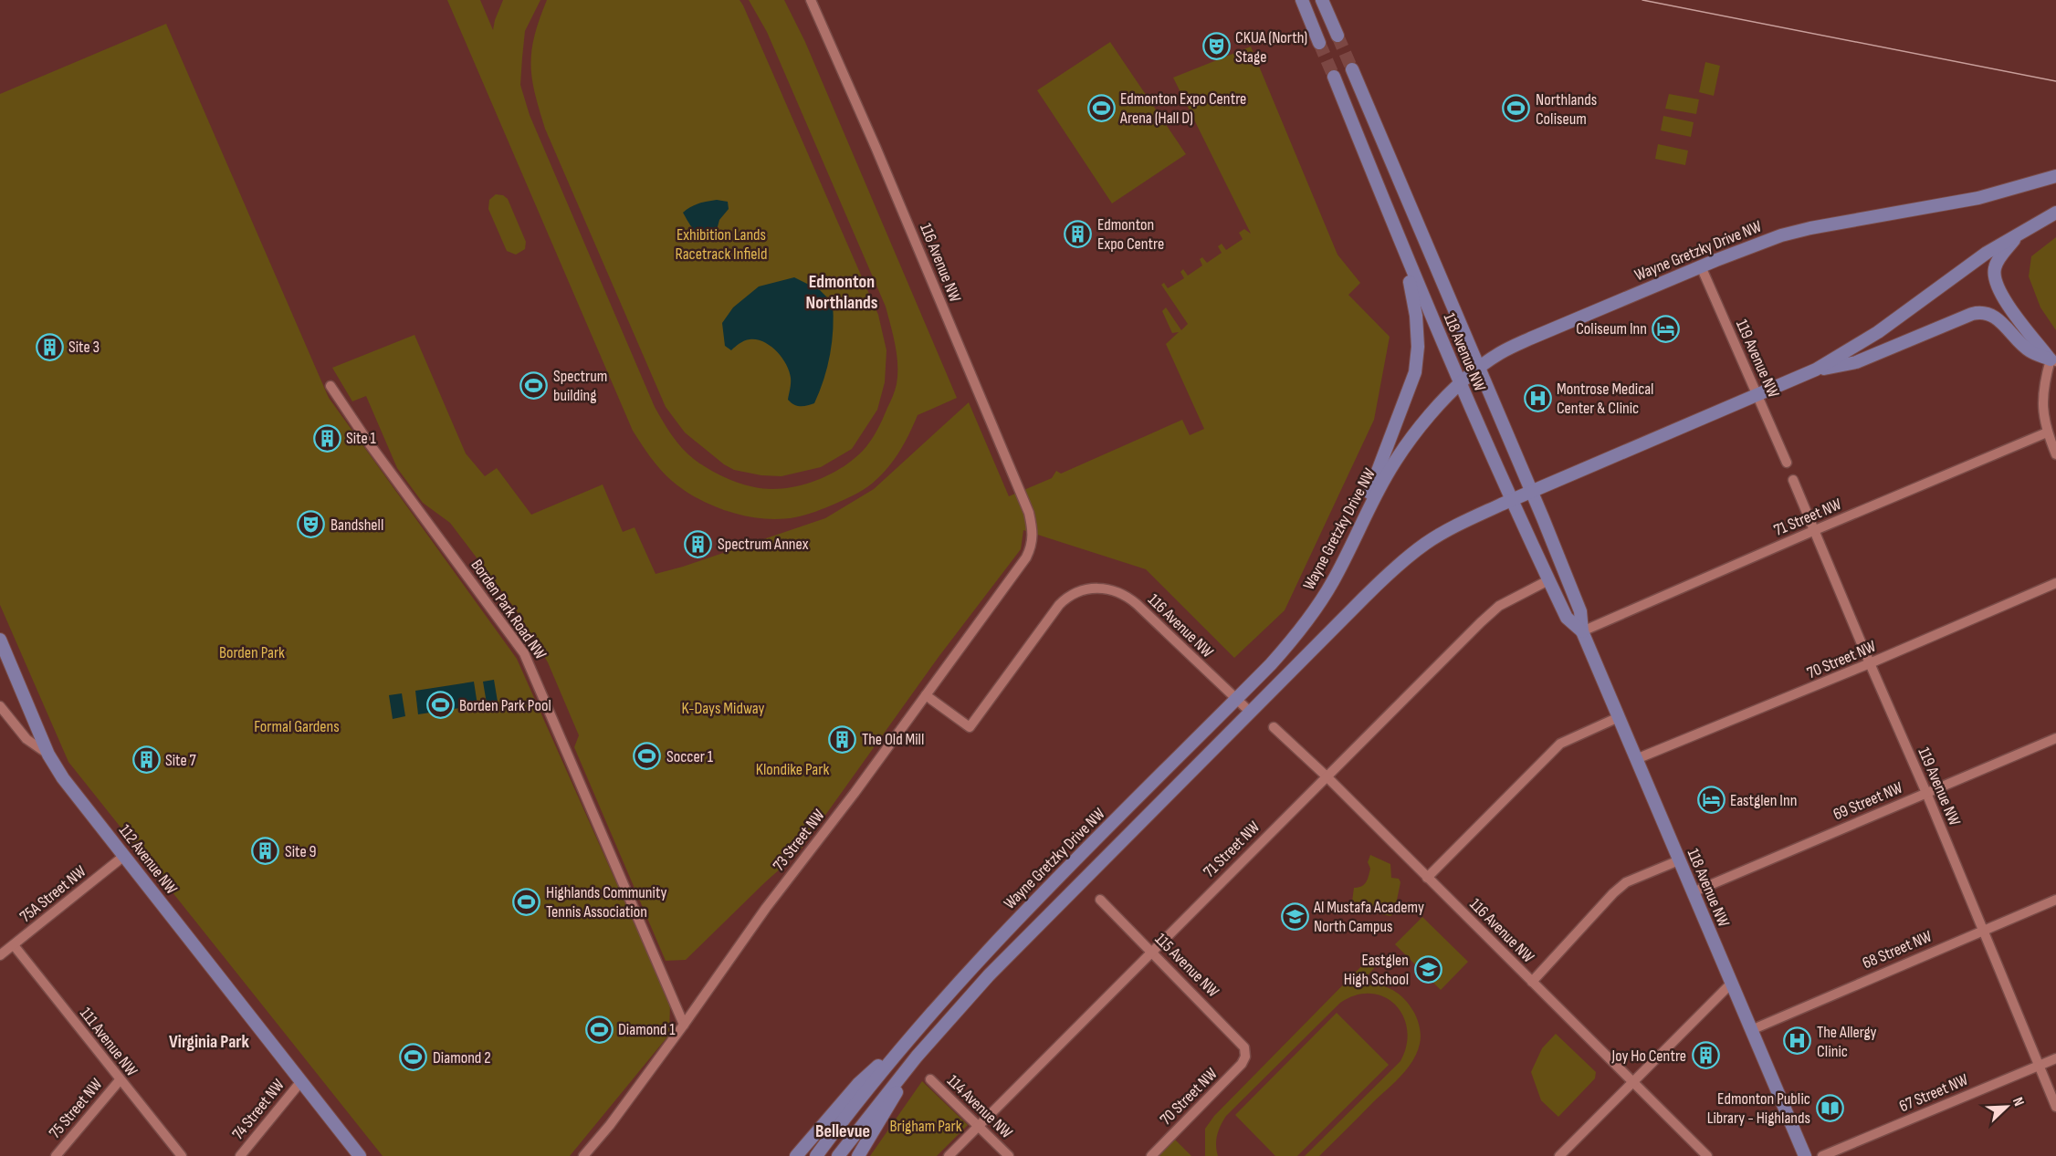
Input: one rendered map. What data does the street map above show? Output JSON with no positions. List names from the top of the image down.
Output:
{
  "streets": {
    "main road": ["Wayne Gretzky Drive NW", "118 Avenue NW", "112 Avenue NW"],
    "street": [
      "116 Avenue NW",
      "119 Avenue NW",
      "71 Street NW",
      "Borden Park Road NW",
      "70 Street NW",
      "69 Street NW",
      "73 Street NW",
      "75A Street NW",
      "68 Street NW",
      "115 Avenue NW",
      "111 Avenue NW",
      "67 Street NW",
      "114 Avenue NW",
      "75 Street NW",
      "74 Street NW"
    ]
  },
  "crossings": [
    ["Wayne Gretzky Drive NW", "116 Avenue NW"],
    ["Wayne Gretzky Drive NW", "118 Avenue NW"],
    ["Wayne Gretzky Drive NW", "119 Avenue NW"],
    ["116 Avenue NW", "71 Street NW"],
    ["116 Avenue NW", "73 Street NW"],
    ["118 Avenue NW", "71 Street NW"],
    ["118 Avenue NW", "70 Street NW"],
    ["118 Avenue NW", "69 Street NW"],
    ["118 Avenue NW", "68 Street NW"],
    ["119 Avenue NW", "71 Street NW"],
    ["119 Avenue NW", "70 Street NW"],
    ["119 Avenue NW", "69 Street NW"],
    ["119 Avenue NW", "68 Street NW"],
    ["119 Avenue NW", "67 Street NW"],
    ["71 Street NW", "115 Avenue NW"],
    ["71 Street NW", "114 Avenue NW"],
    ["Borden Park Road NW", "73 Street NW"],
    ["70 Street NW", "115 Avenue NW"],
    ["112 Avenue NW", "75A Street NW"],
    ["112 Avenue NW", "74 Street NW"],
    ["75A Street NW", "111 Avenue NW"],
    ["111 Avenue NW", "75 Street NW"]
  ],
  "districts": ["Edmonton Northlands", "Virginia Park", "Bellevue"],
  "parks": [
    "Exhibition Lands Racetrack Infield",
    "Borden Park",
    "K-Days Midway",
    "Formal Gardens",
    "Klondike Park",
    "Brigham Park"
  ],
  "places": {
    "theatre": ["CKUA (North) Stage", "Bandshell"],
    "sports": [
      "Edmonton Expo Centre Arena (Hall D)",
      "Northlands Coliseum",
      "Spectrum building",
      "Borden Park Pool",
      "Soccer 1",
      "Highlands Community Tennis Association",
      "Diamond 1",
      "Diamond 2"
    ],
    "building": [
      "Edmonton Expo Centre",
      "Site 3",
      "Site 1",
      "Spectrum Annex",
      "The Old Mill",
      "Site 7",
      "Site 9",
      "Joy Ho Centre"
    ],
    "hotel": ["Coliseum Inn", "Eastglen Inn"],
    "hospital": ["Montrose Medical Center & Clinic", "The Allergy Clinic"],
    "school or university": ["Al Mustafa Academy North Campus", "Eastglen High School"],
    "library": ["Edmonton Public Library - Highlands"]
  },
  "north": "top right"
}
